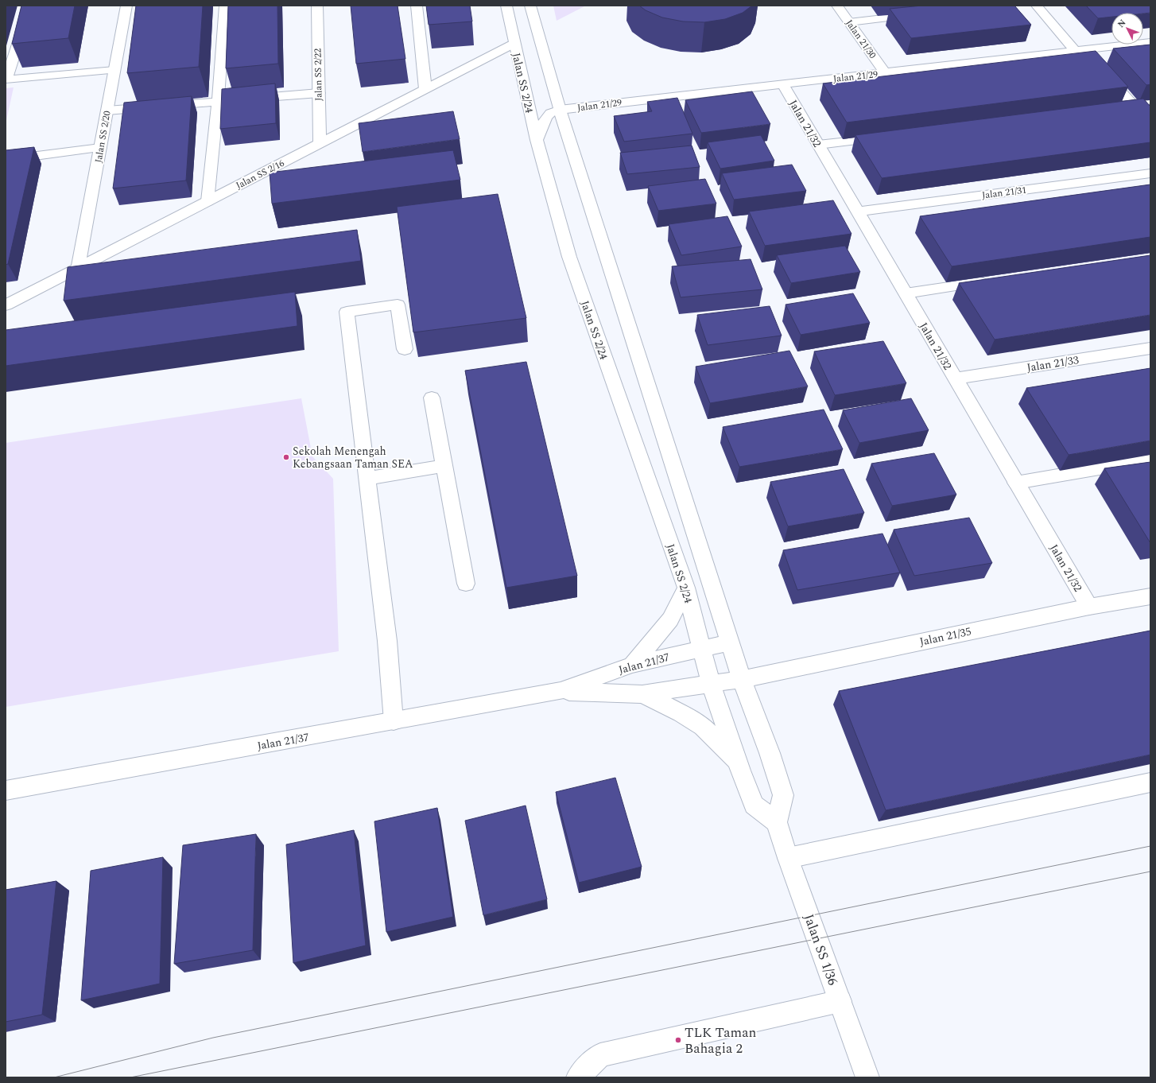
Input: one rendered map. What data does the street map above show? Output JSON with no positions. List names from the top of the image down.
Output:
{
  "streets": {
    "street": [
      "Jalan 21/30",
      "Jalan SS 2/22",
      "Jalan 21/29",
      "Jalan SS 2/24",
      "Jalan 21/32",
      "Jalan SS 2/20",
      "Jalan SS 2/16",
      "Jalan 21/31",
      "Jalan 21/33",
      "Jalan 21/35",
      "Jalan 21/37",
      "Jalan SS 1/36"
    ]
  },
  "crossings": [
    ["Jalan 21/30", "Jalan 21/29"],
    ["Jalan SS 2/22", "Jalan SS 2/16"],
    ["Jalan 21/29", "Jalan 21/32"],
    ["Jalan SS 2/24", "Jalan SS 2/16"],
    ["Jalan SS 2/24", "Jalan 21/35"],
    ["Jalan SS 2/24", "Jalan 21/37"],
    ["Jalan 21/32", "Jalan 21/31"],
    ["Jalan 21/32", "Jalan 21/33"],
    ["Jalan 21/32", "Jalan 21/35"],
    ["Jalan SS 2/20", "Jalan SS 2/16"],
    ["Jalan 21/35", "Jalan 21/37"]
  ],
  "places": ["Sekolah Menengah Kebangsaan Taman SEA", "TLK Taman Bahagia 2"],
  "north": "top left"
}
